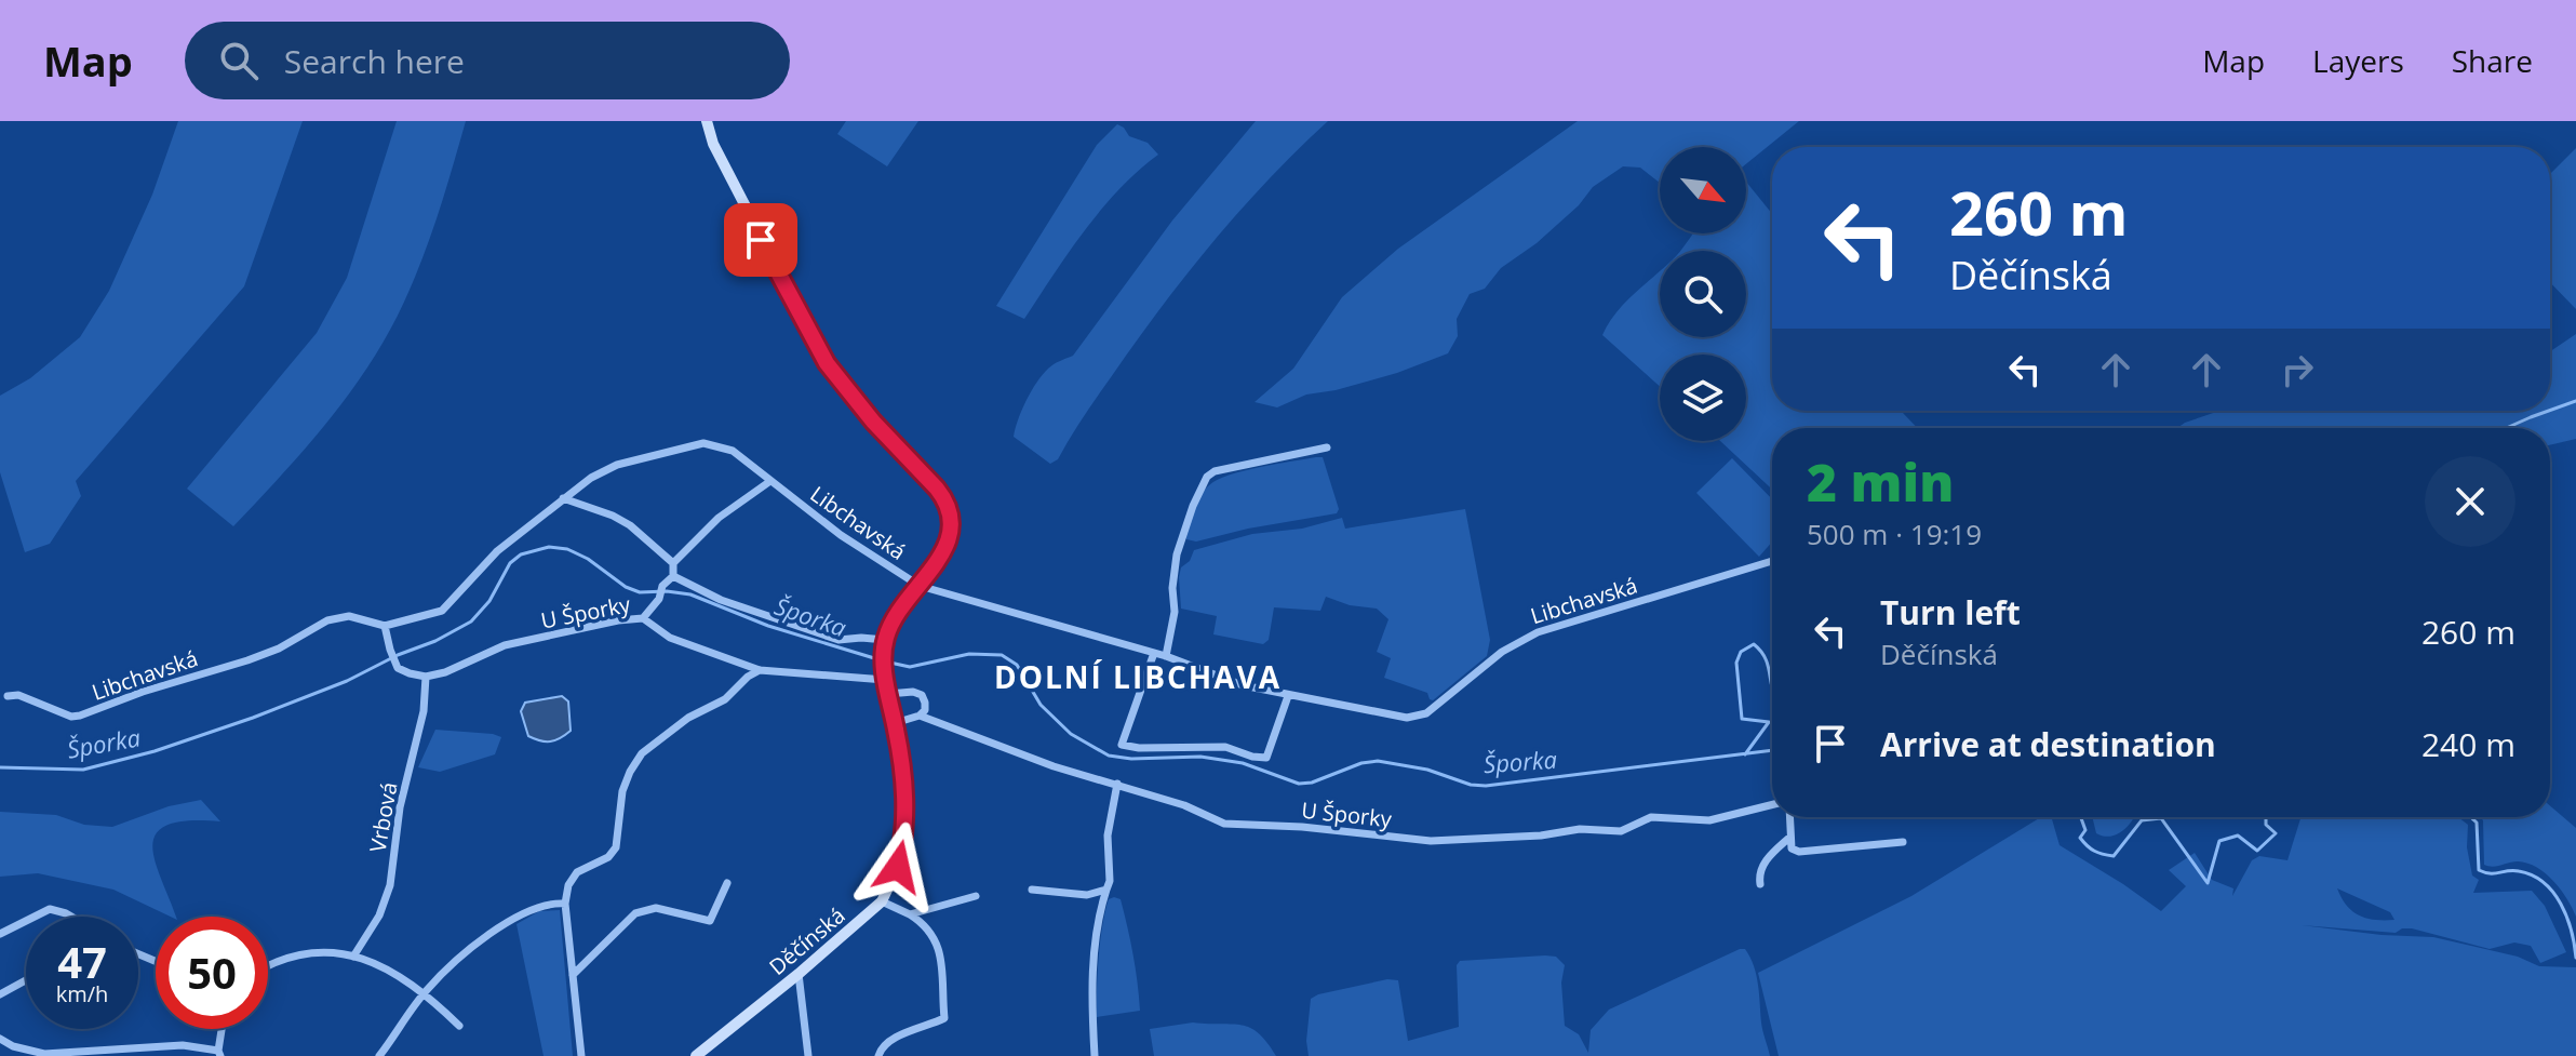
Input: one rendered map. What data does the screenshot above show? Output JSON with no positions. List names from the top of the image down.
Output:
{
  "streets": {
    "main road": ["Děčínská"],
    "street": ["Libchavská", "U Šporky", "Vrbová"]
  },
  "crossings": [
    ["U Šporky", "Vrbová"],
    ["U Šporky", "Děčínská"]
  ],
  "districts": ["DOLNÍ LIBCHAVA"],
  "water": ["Šporka"],
  "north": "bottom right",
  "page": {
    "header": "Map",
    "search": "Search here",
    "nav": ["Map", "Layers", "Share"],
    "turn": ["260 m", "Děčínská"],
    "heading": ["2 min", "500 m · 19:19"],
    "list": [
      {
        "name": "Turn left",
        "note": "Děčínská",
        "value": "260 m"
      },
      {
        "name": "Arrive at destination",
        "value": "240 m"
      }
    ],
    "speed": "47 km/h",
    "limit": "50"
  }
}
